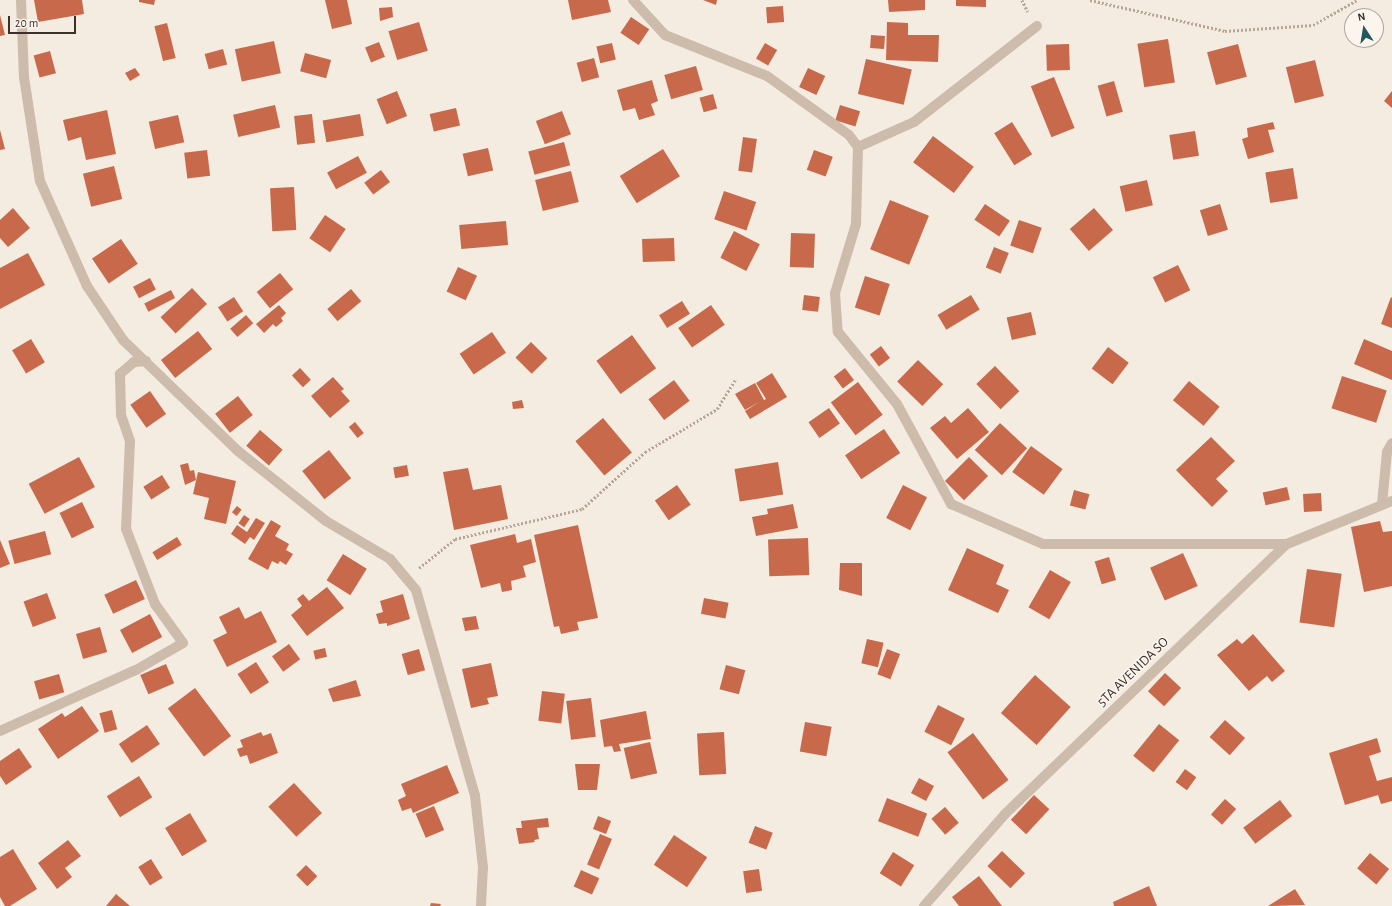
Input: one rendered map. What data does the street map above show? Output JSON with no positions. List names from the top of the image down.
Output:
{
  "streets": {
    "street": ["5TA AVENIDA SO"]
  },
  "scale_bar": "20 m",
  "north": "top"
}
